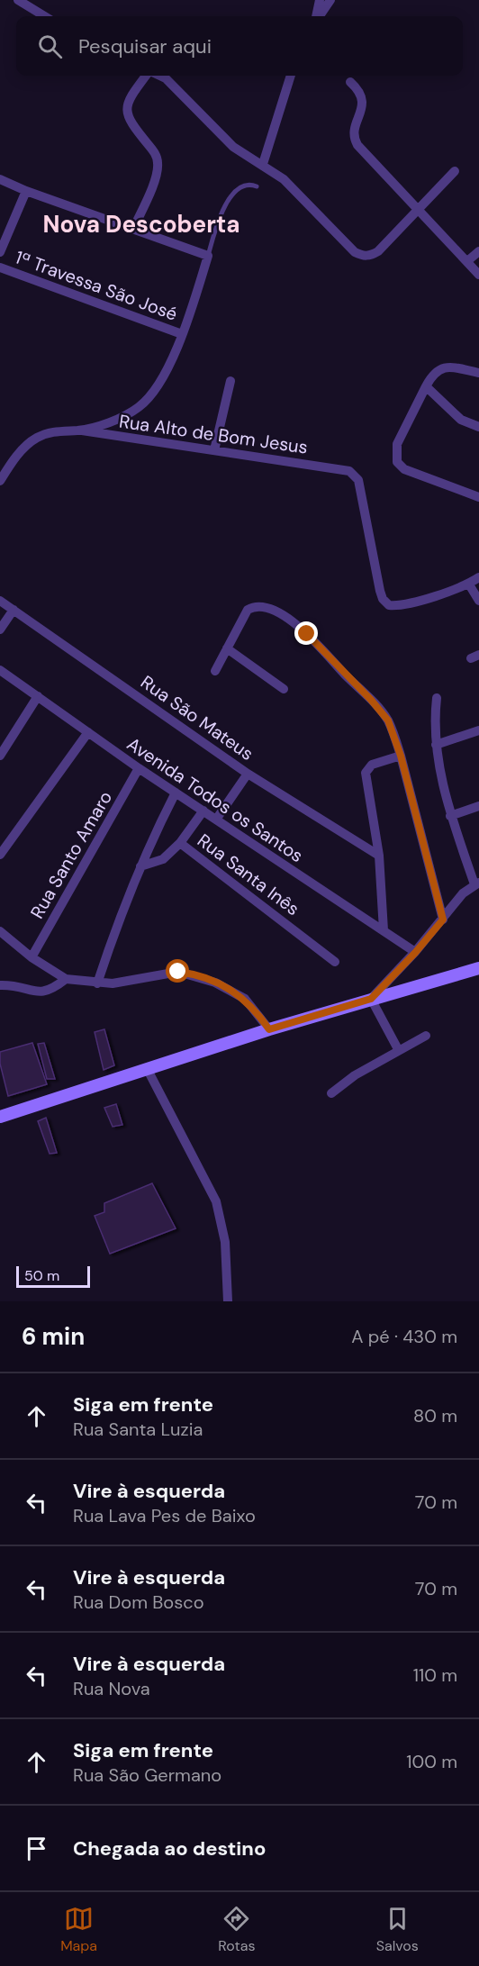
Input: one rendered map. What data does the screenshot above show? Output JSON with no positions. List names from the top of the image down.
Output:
{
  "streets": {
    "street": [
      "1ª Travessa São José",
      "Rua Alto de Bom Jesus",
      "Rua São Mateus",
      "Avenida Todos os Santos",
      "Rua Santo Amaro",
      "Rua Santa Inês"
    ]
  },
  "crossings": [
    ["Avenida Todos os Santos", "Rua Santo Amaro"]
  ],
  "districts": ["Nova Descoberta"],
  "scale_bar": "50 m",
  "page": {
    "search": "Pesquisar aqui",
    "scale": "50 m",
    "heading": ["6 min", "A pé · 430 m"],
    "list": [
      ["Siga em frente", "Rua Santa Luzia", "80 m"],
      ["Vire à esquerda", "Rua Lava Pes de Baixo", "70 m"],
      ["Vire à esquerda", "Rua Dom Bosco", "70 m"],
      ["Vire à esquerda", "Rua Nova", "110 m"],
      ["Siga em frente", "Rua São Germano", "100 m"],
      "Chegada ao destino"
    ],
    "nav": ["Mapa", "Rotas", "Salvos"]
  }
}
